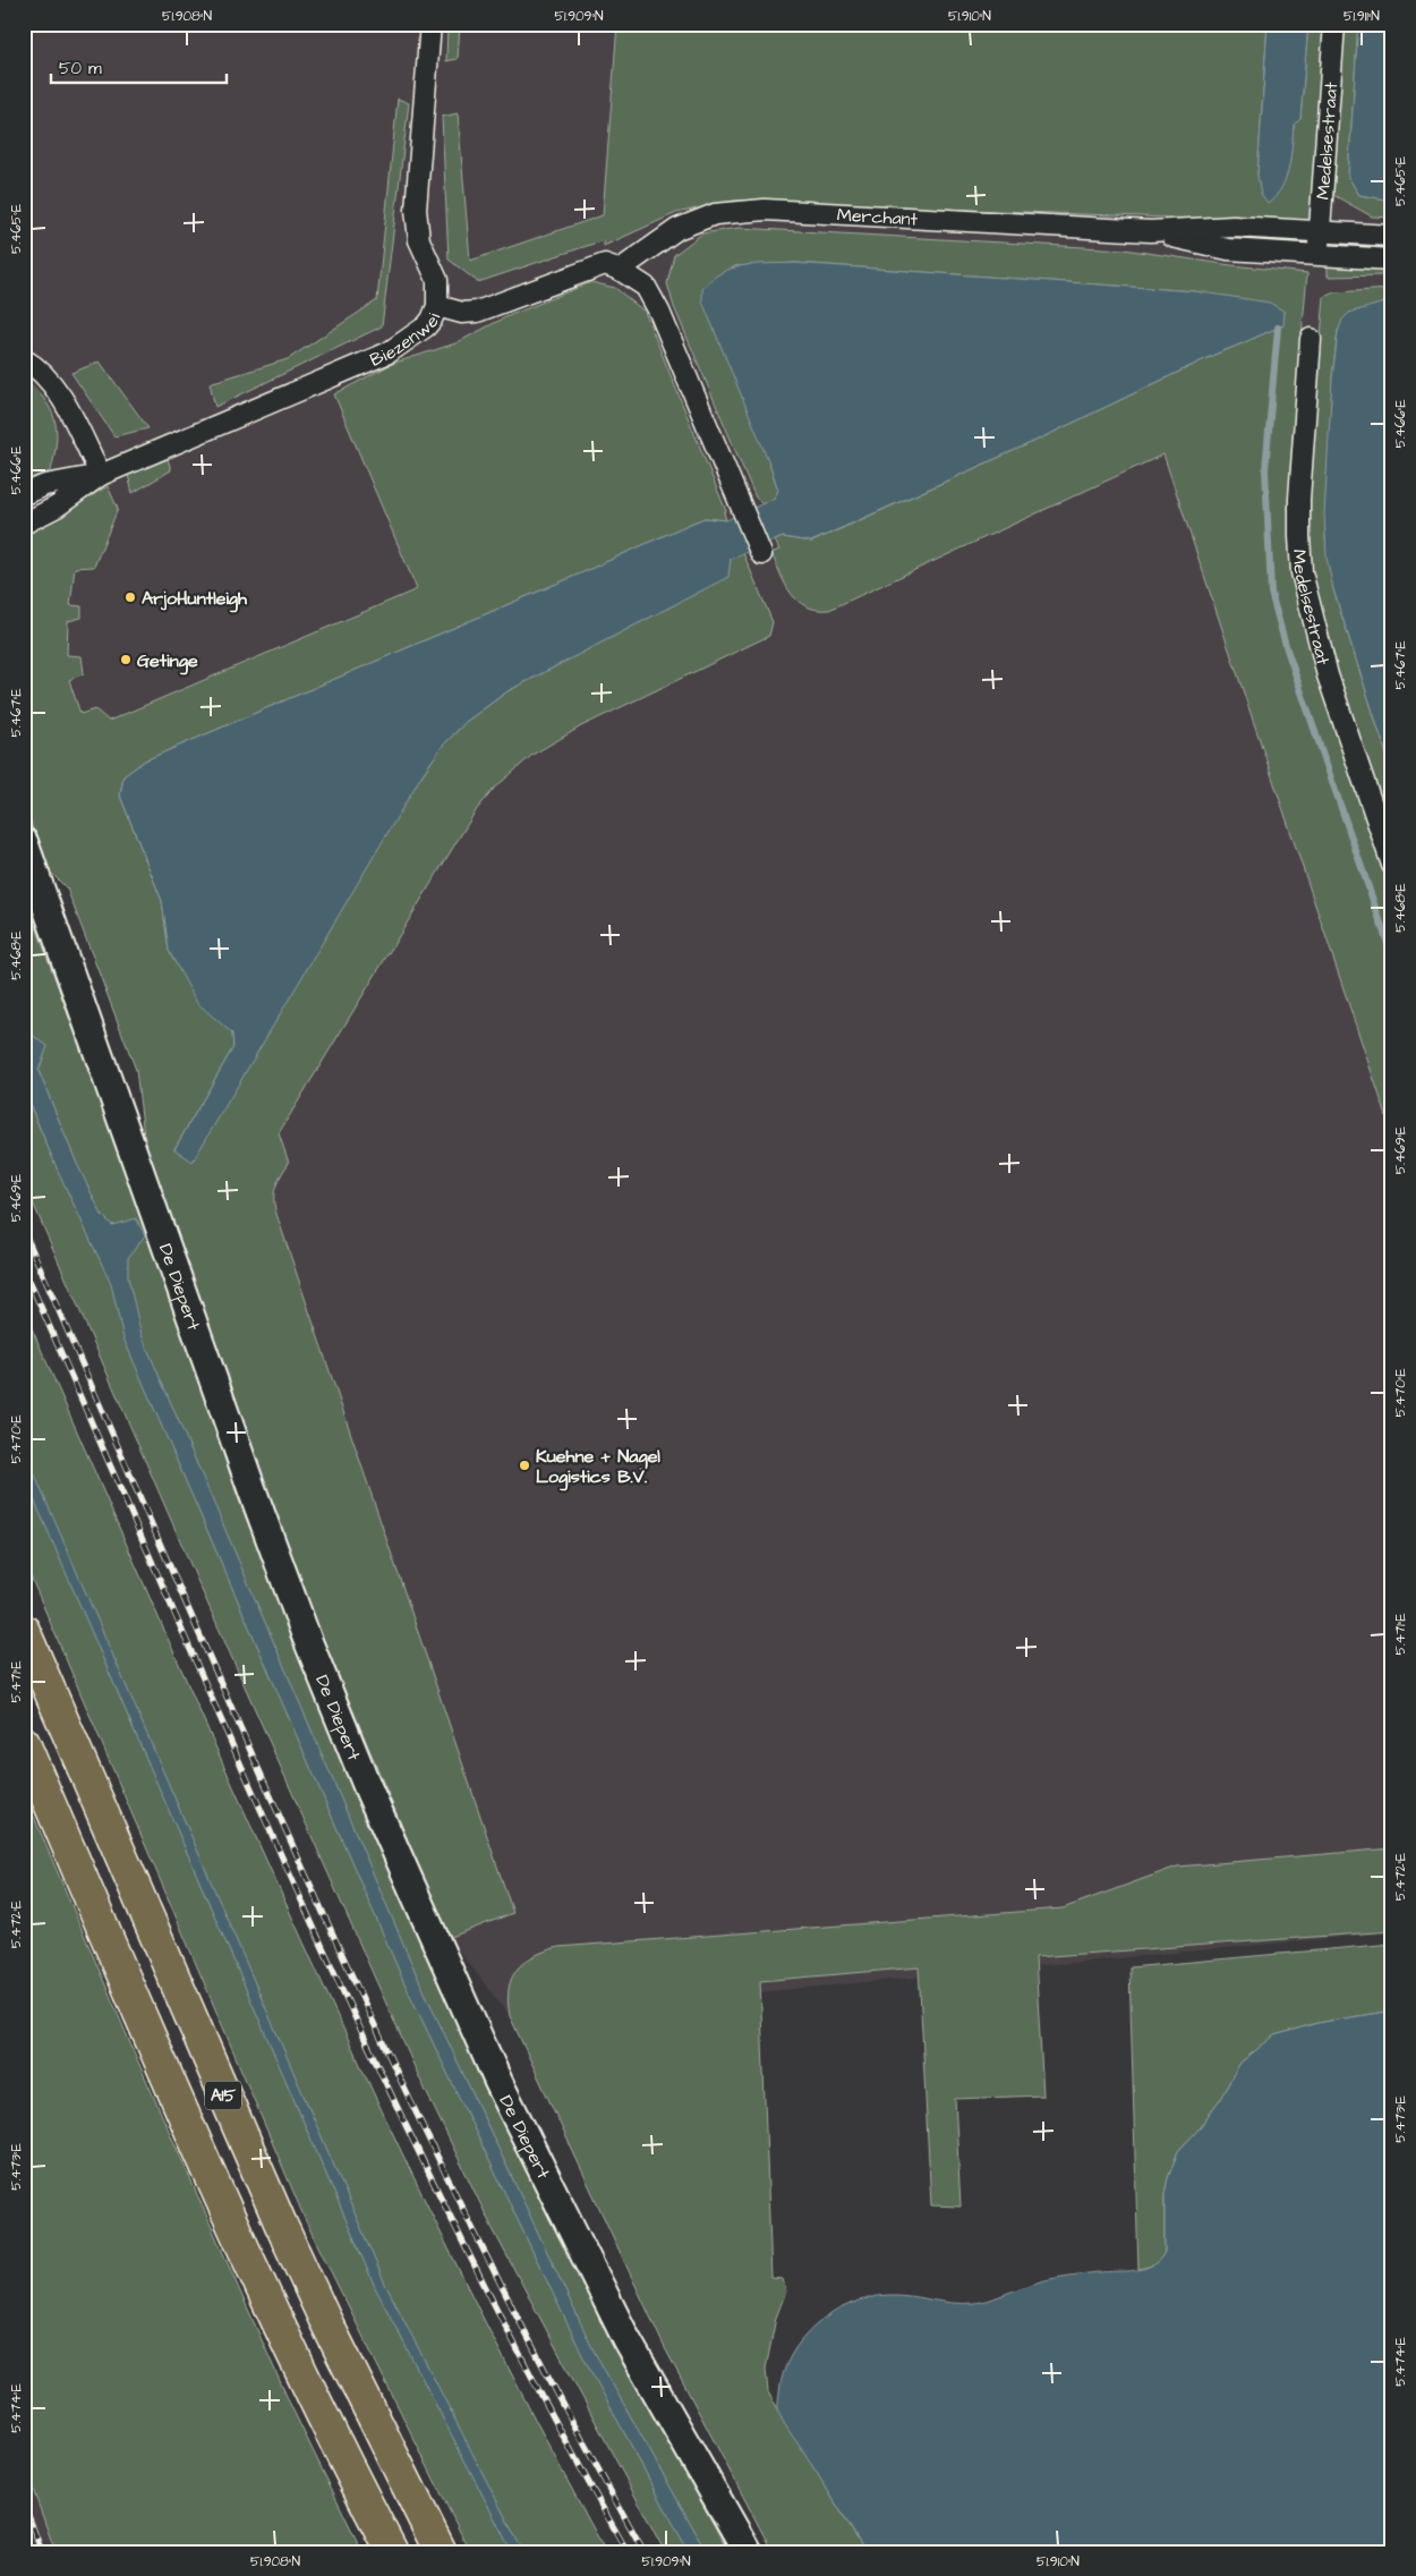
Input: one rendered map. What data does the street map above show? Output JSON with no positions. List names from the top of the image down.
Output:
{
  "streets": {
    "highway": ["A15"],
    "main road": ["De Diepert"],
    "street": ["Medelsestraat", "Merchant", "Biezenwei"]
  },
  "places": ["ArjoHuntleigh", "Getinge", "Kuehne + Nagel Logistics B.V."],
  "scale_bar": "50 m",
  "coordinates": [
    "51.908°N",
    "51.909°N",
    "51.910°N",
    "51.911°N",
    "5.465°E",
    "5.466°E",
    "5.467°E",
    "5.468°E",
    "5.469°E",
    "5.470°E",
    "5.471°E",
    "5.472°E",
    "5.473°E",
    "5.474°E"
  ]
}
